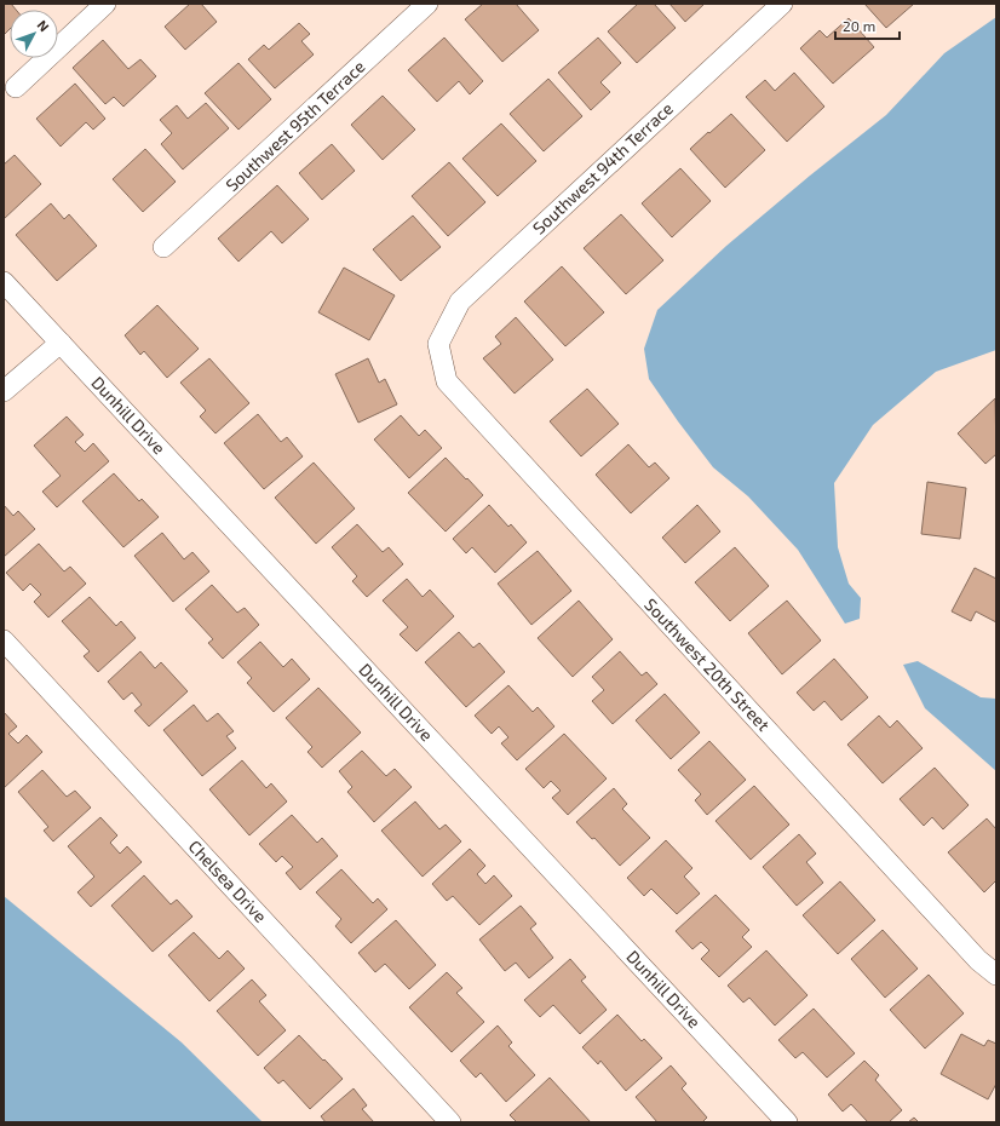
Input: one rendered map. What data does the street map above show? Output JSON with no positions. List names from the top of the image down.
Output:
{
  "streets": {
    "street": [
      "Southwest 95th Terrace",
      "Southwest 94th Terrace",
      "Dunhill Drive",
      "Southwest 20th Street",
      "Chelsea Drive"
    ]
  },
  "crossings": [
    ["Southwest 94th Terrace", "Southwest 20th Street"]
  ],
  "scale_bar": "20 m",
  "north": "top right"
}
